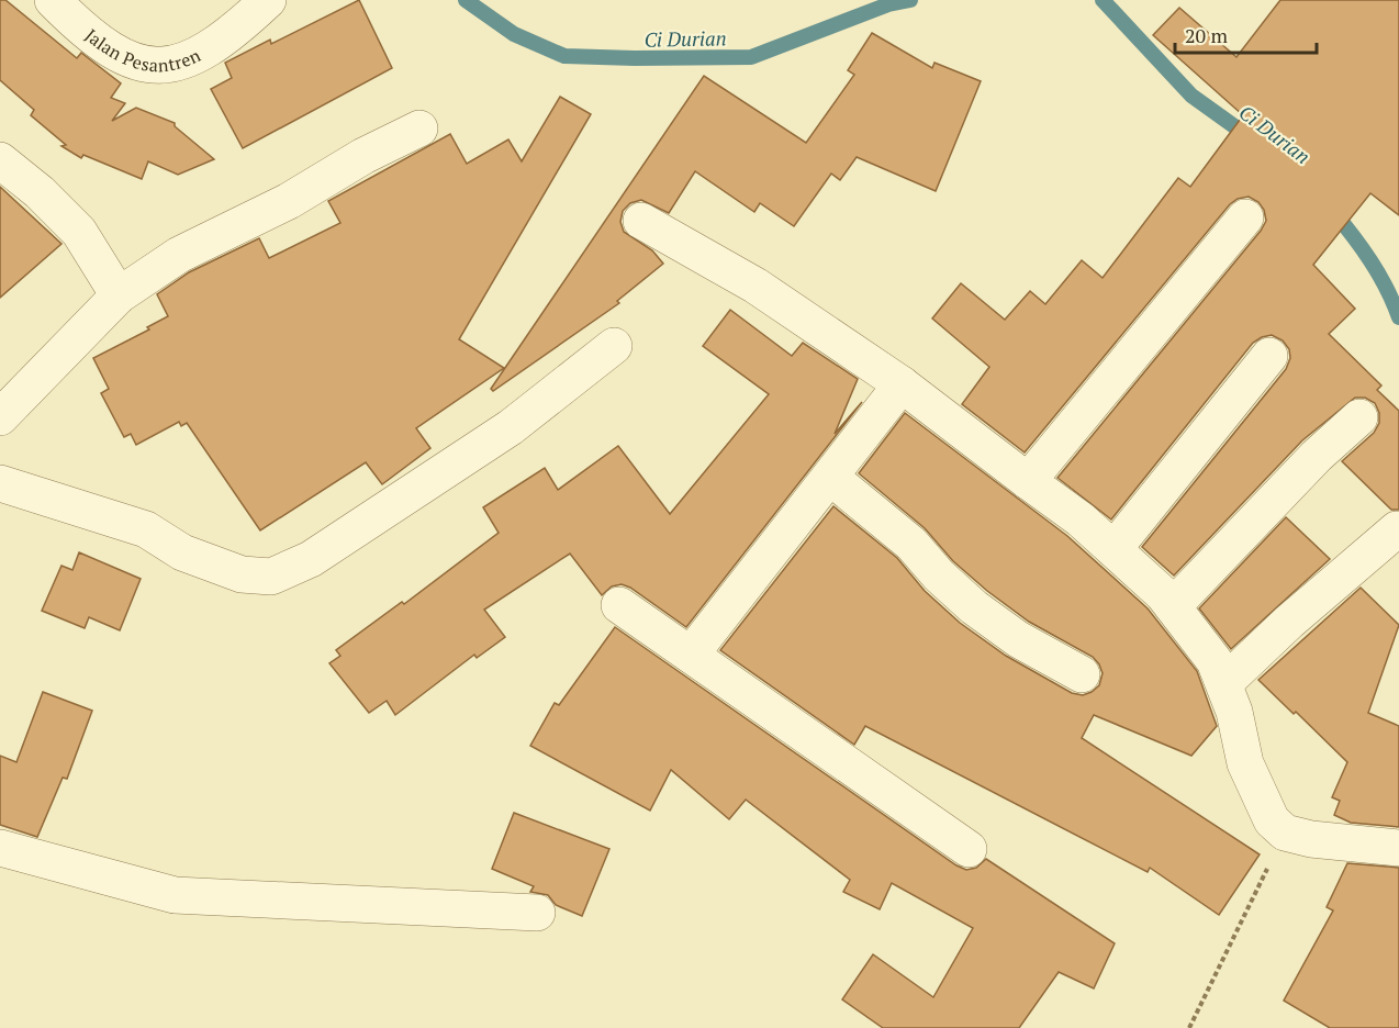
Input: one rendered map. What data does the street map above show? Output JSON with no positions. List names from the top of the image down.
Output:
{
  "streets": {
    "street": ["Jalan Pesantren"]
  },
  "water": ["Ci Durian"],
  "scale_bar": "20 m"
}
